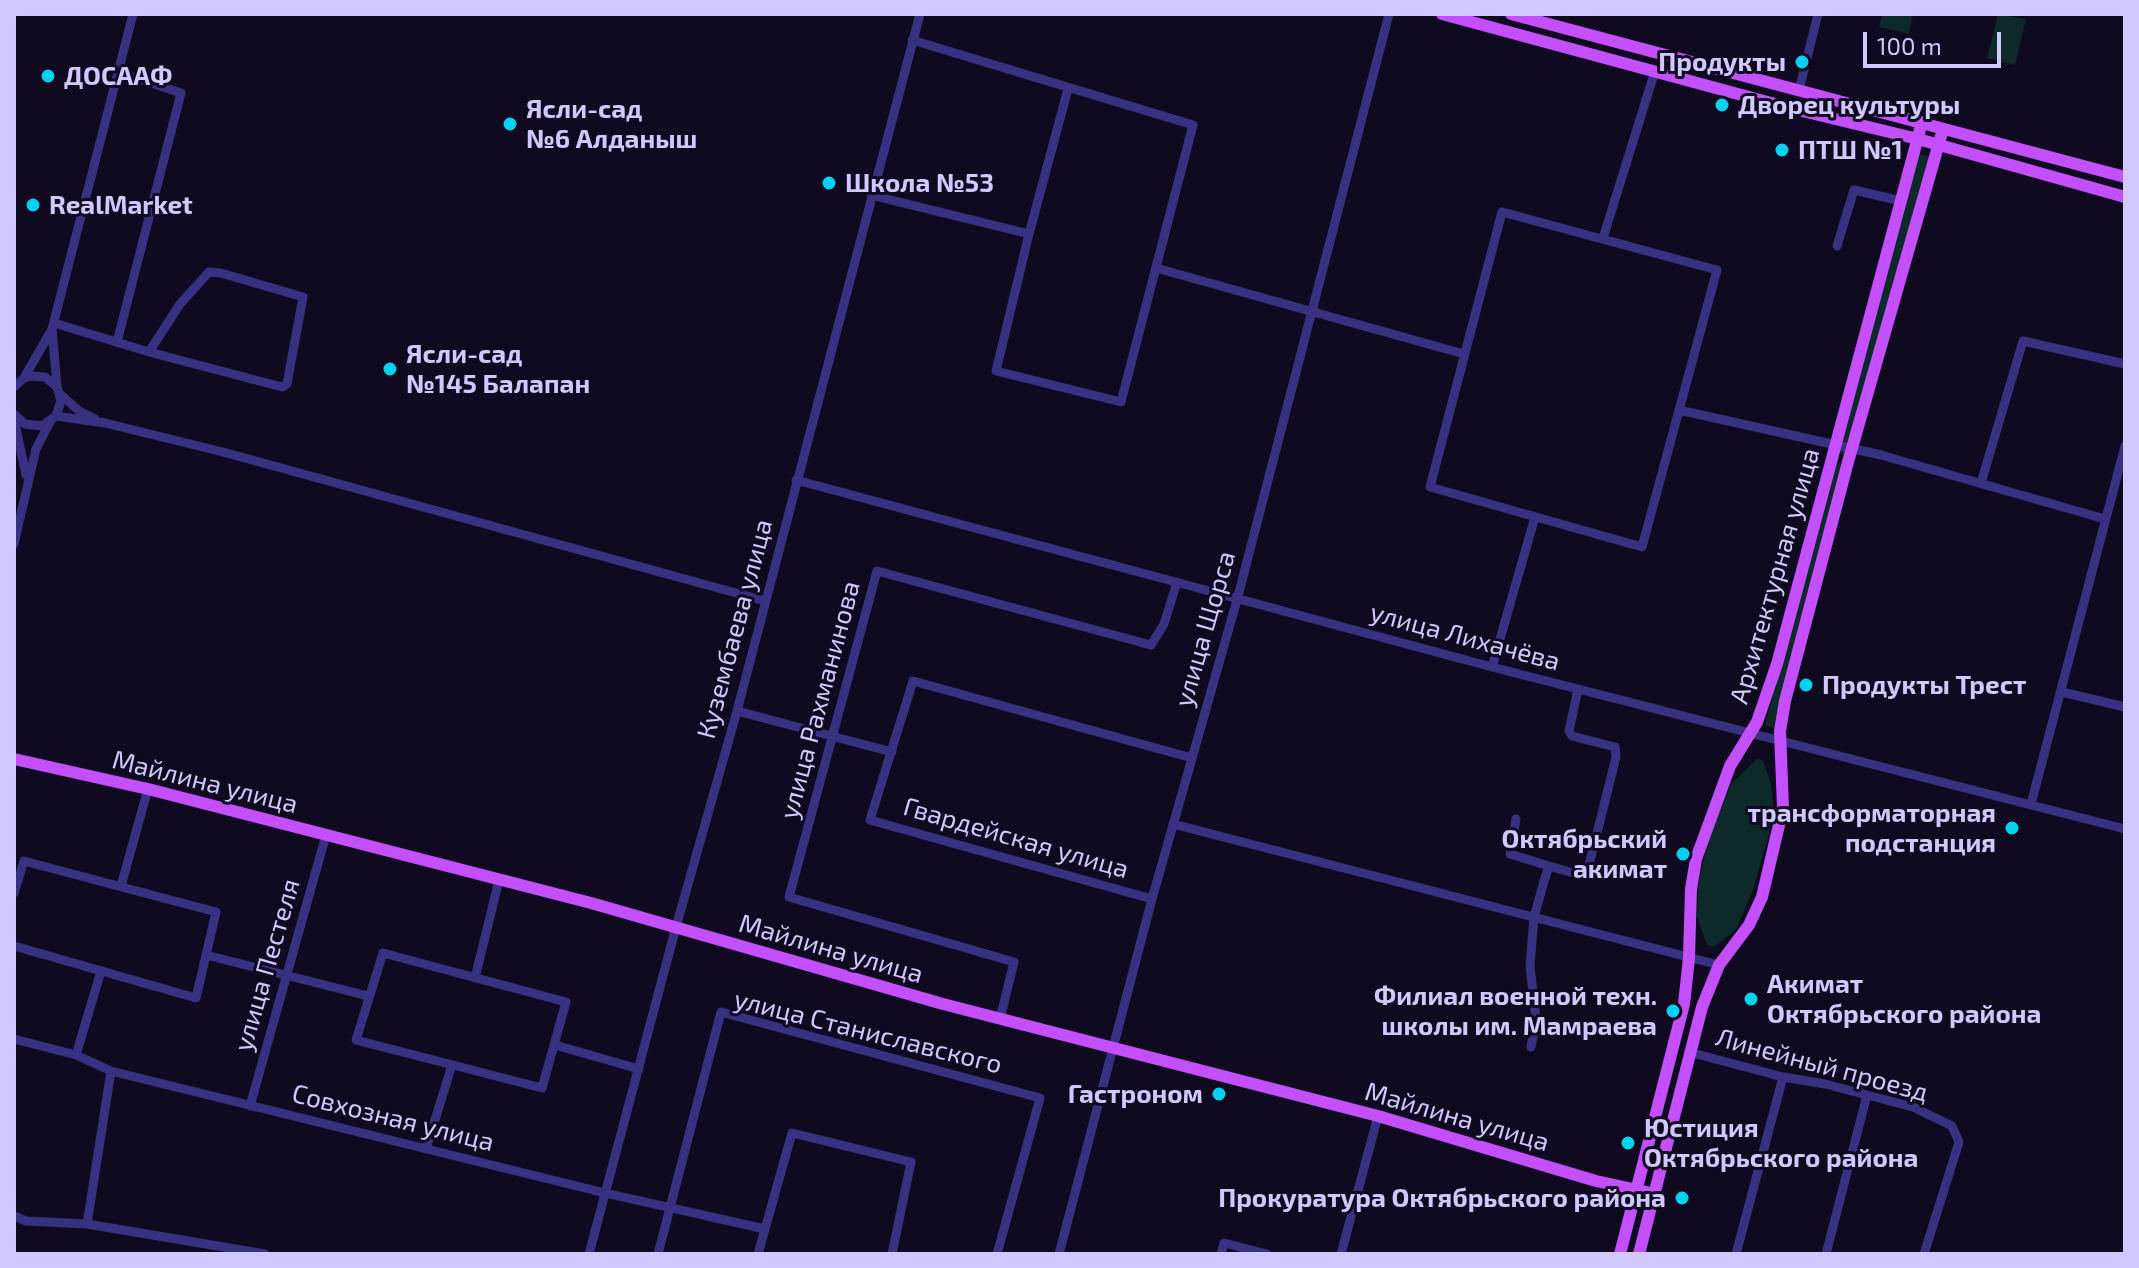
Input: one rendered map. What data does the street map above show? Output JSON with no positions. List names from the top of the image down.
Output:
{
  "streets": {
    "main road": ["Архитектурная улица", "Майлина улица"],
    "street": [
      "Кузембаева улица",
      "улица Щорса",
      "улица Лихачёва",
      "улица Рахманинова",
      "Гвардейская улица",
      "улица Пестеля",
      "улица Станиславского",
      "Линейный проезд",
      "Совхозная улица"
    ]
  },
  "crossings": [
    ["Архитектурная улица", "улица Лихачёва"],
    ["Архитектурная улица", "Майлина улица"],
    ["Архитектурная улица", "Линейный проезд"],
    ["Кузембаева улица", "улица Лихачёва"],
    ["Кузембаева улица", "Майлина улица"],
    ["Кузембаева улица", "Совхозная улица"],
    ["улица Щорса", "улица Лихачёва"],
    ["улица Щорса", "Майлина улица"],
    ["улица Щорса", "Гвардейская улица"],
    ["улица Лихачёва", "улица Рахманинова"],
    ["улица Рахманинова", "Майлина улица"],
    ["Майлина улица", "улица Пестеля"],
    ["улица Пестеля", "Совхозная улица"],
    ["улица Станиславского", "Совхозная улица"]
  ],
  "places": [
    "Продукты",
    "ДОСААФ",
    "Дворец культуры",
    "Ясли-сад №6 Алданыш",
    "ПТШ №1",
    "Школа №53",
    "RealMarket",
    "Ясли-сад №145 Балапан",
    "Продукты Трест",
    "трансформаторная подстанция",
    "Октябрьский акимат",
    "Акимат Октябрьского района",
    "Филиал военной техн. школы им. Мамраева",
    "Гастроном",
    "Юстиция Октябрьского района",
    "Прокуратура Октябрьского района"
  ],
  "scale_bar": "100 m"
}
